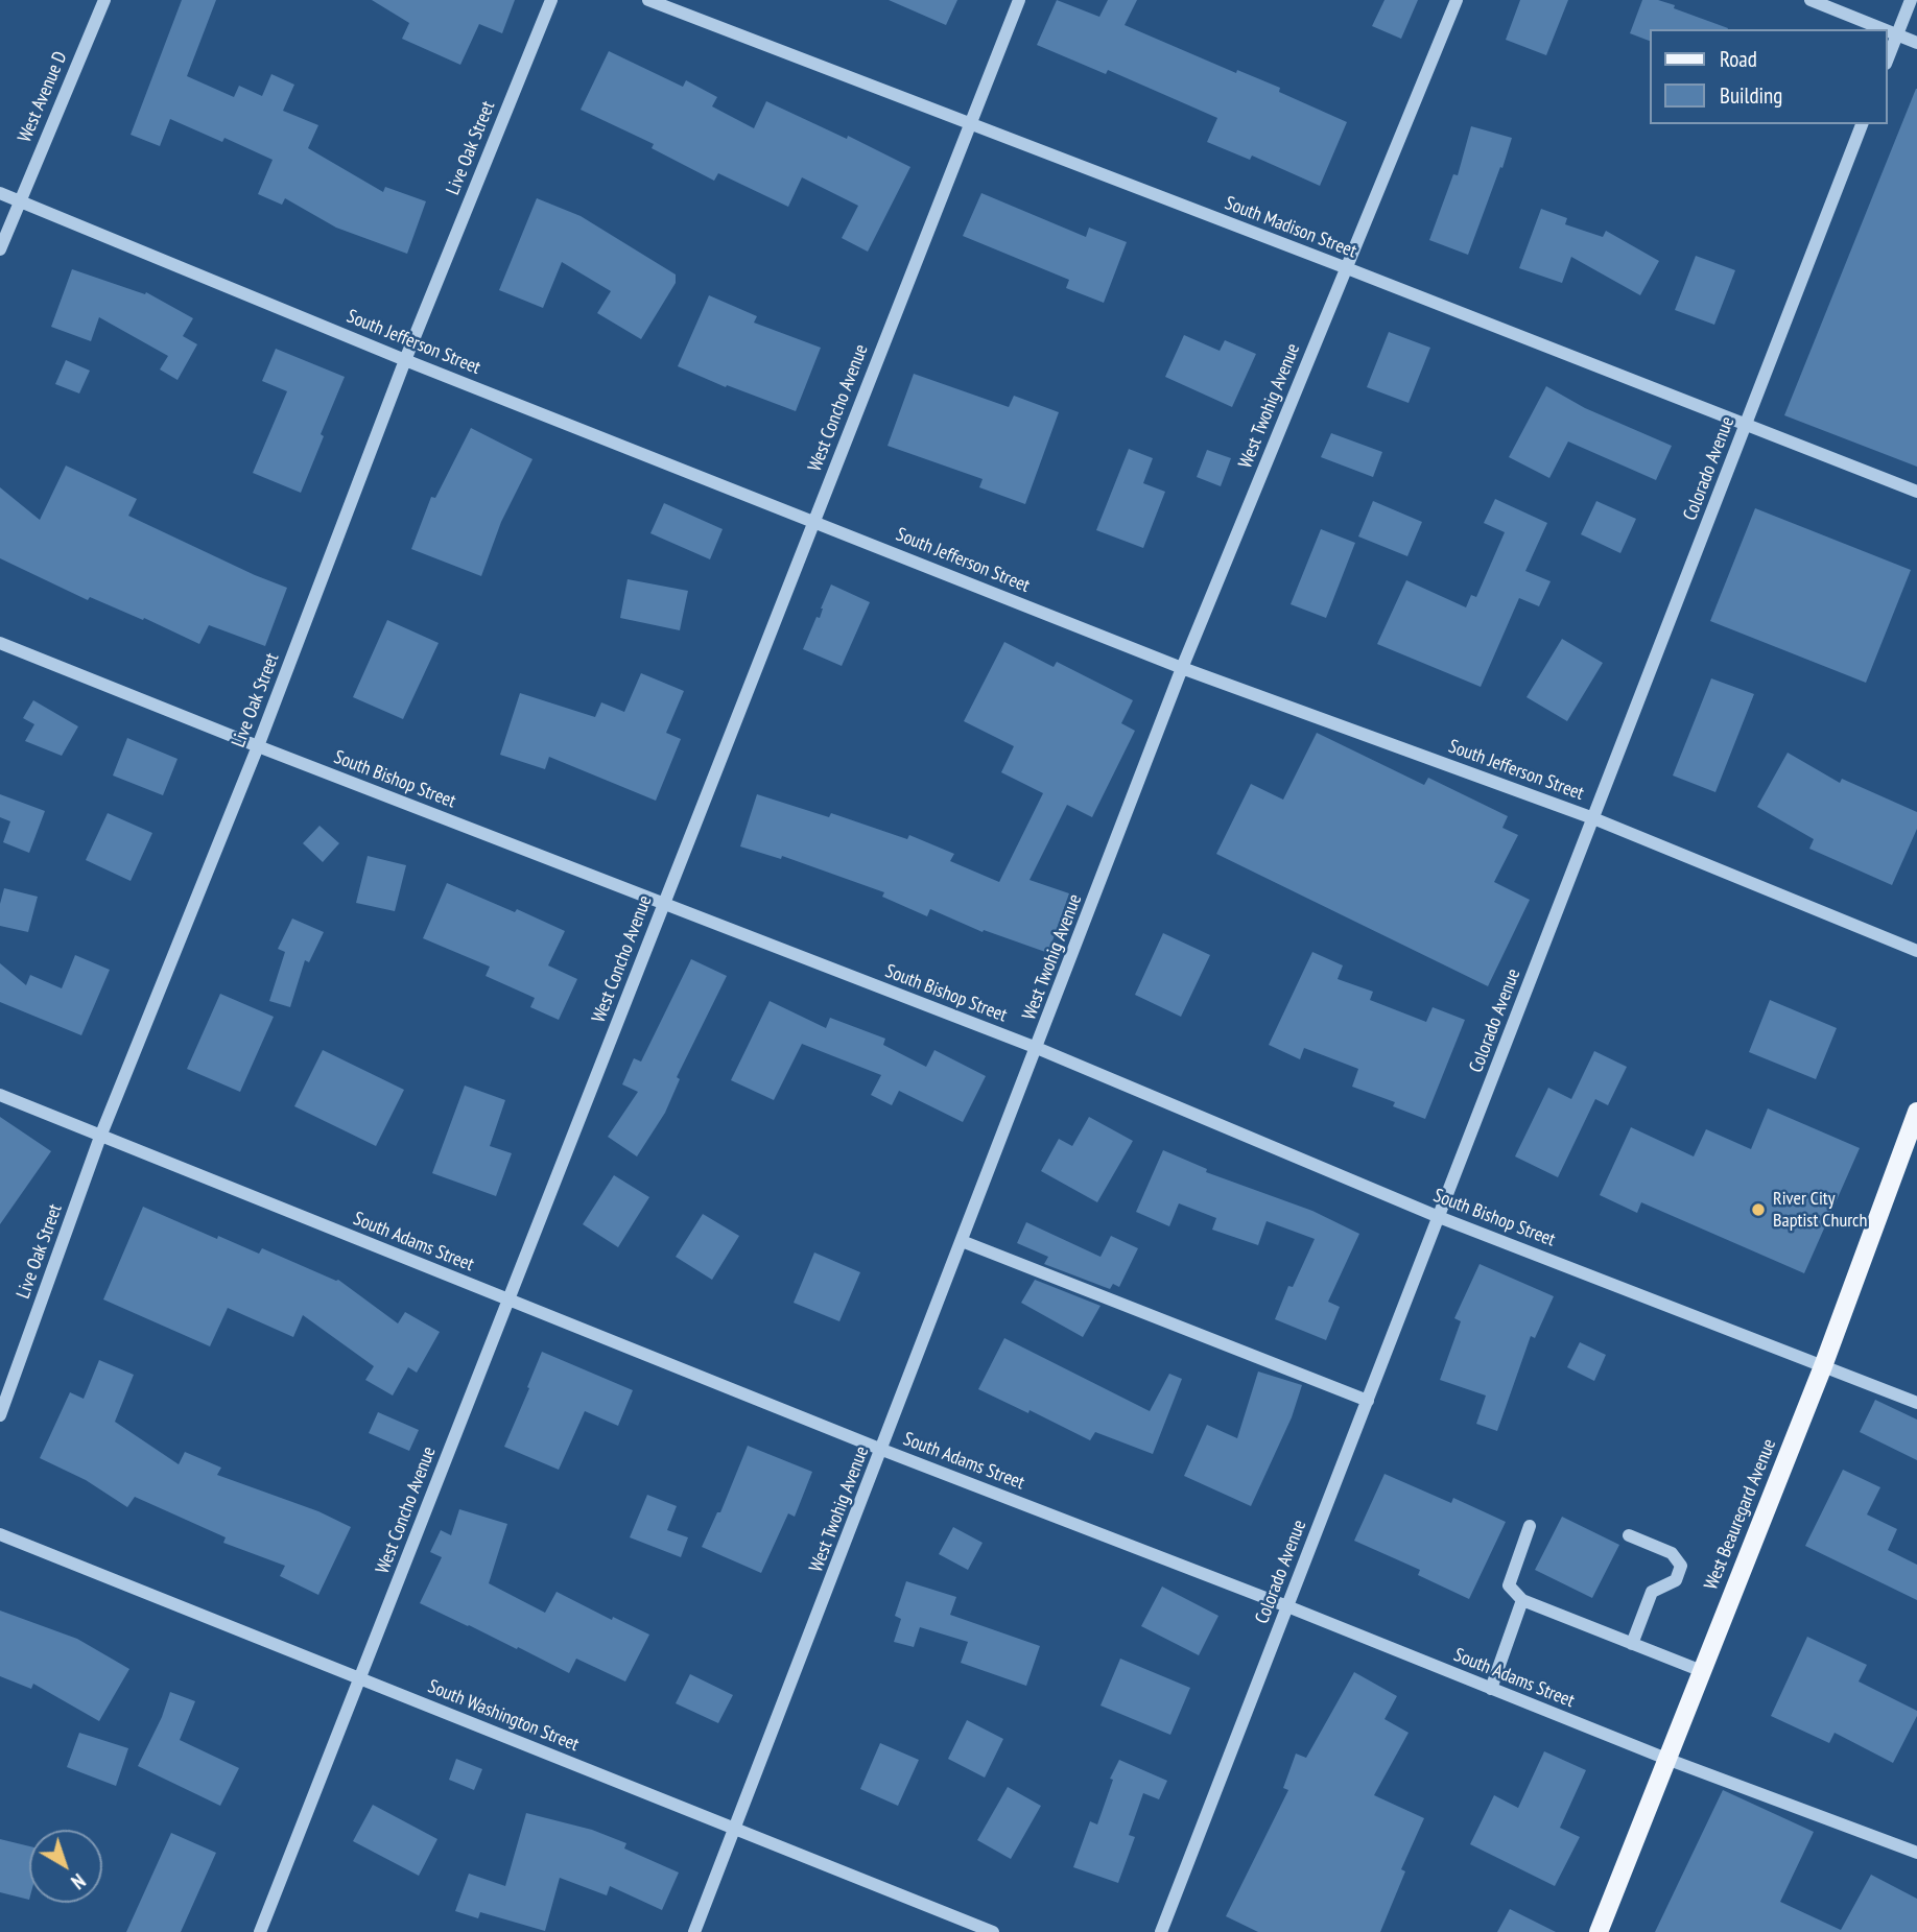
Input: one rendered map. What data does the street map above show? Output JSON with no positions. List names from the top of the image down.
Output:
{
  "streets": {
    "main road": ["West Beauregard Avenue"],
    "street": [
      "West Avenue D",
      "Live Oak Street",
      "South Madison Street",
      "South Jefferson Street",
      "West Twohig Avenue",
      "West Concho Avenue",
      "Colorado Avenue",
      "South Bishop Street",
      "South Adams Street",
      "South Washington Street"
    ]
  },
  "crossings": [
    ["West Avenue D", "South Jefferson Street"],
    ["Live Oak Street", "South Jefferson Street"],
    ["Live Oak Street", "South Bishop Street"],
    ["Live Oak Street", "South Adams Street"],
    ["South Madison Street", "West Twohig Avenue"],
    ["South Madison Street", "West Concho Avenue"],
    ["South Madison Street", "Colorado Avenue"],
    ["South Jefferson Street", "West Twohig Avenue"],
    ["South Jefferson Street", "West Concho Avenue"],
    ["South Jefferson Street", "Colorado Avenue"],
    ["West Twohig Avenue", "South Bishop Street"],
    ["West Twohig Avenue", "South Adams Street"],
    ["West Twohig Avenue", "South Washington Street"],
    ["West Concho Avenue", "South Bishop Street"],
    ["West Concho Avenue", "South Adams Street"],
    ["West Concho Avenue", "South Washington Street"],
    ["Colorado Avenue", "South Bishop Street"],
    ["Colorado Avenue", "South Adams Street"],
    ["South Bishop Street", "West Beauregard Avenue"],
    ["South Adams Street", "West Beauregard Avenue"]
  ],
  "places": ["River City Baptist Church"],
  "legend": ["Road", "Building"],
  "north": "bottom right"
}
